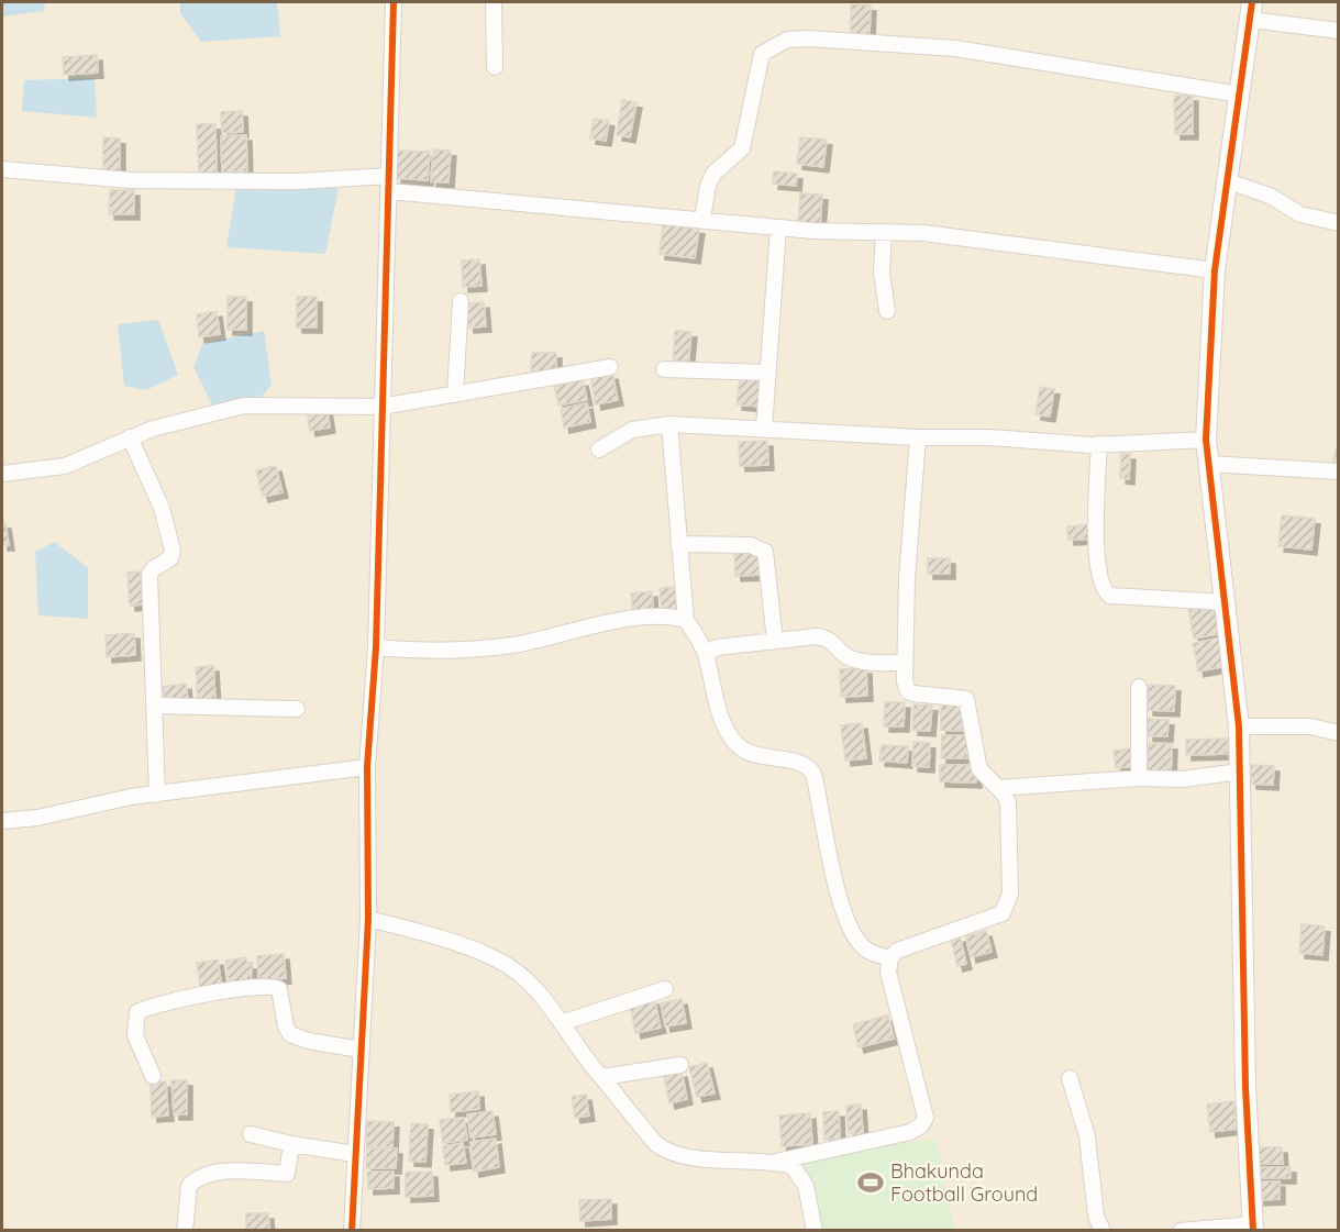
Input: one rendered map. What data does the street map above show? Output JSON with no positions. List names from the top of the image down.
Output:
{
  "places": {
    "sports": ["Bhakunda Football Ground"]
  }
}
